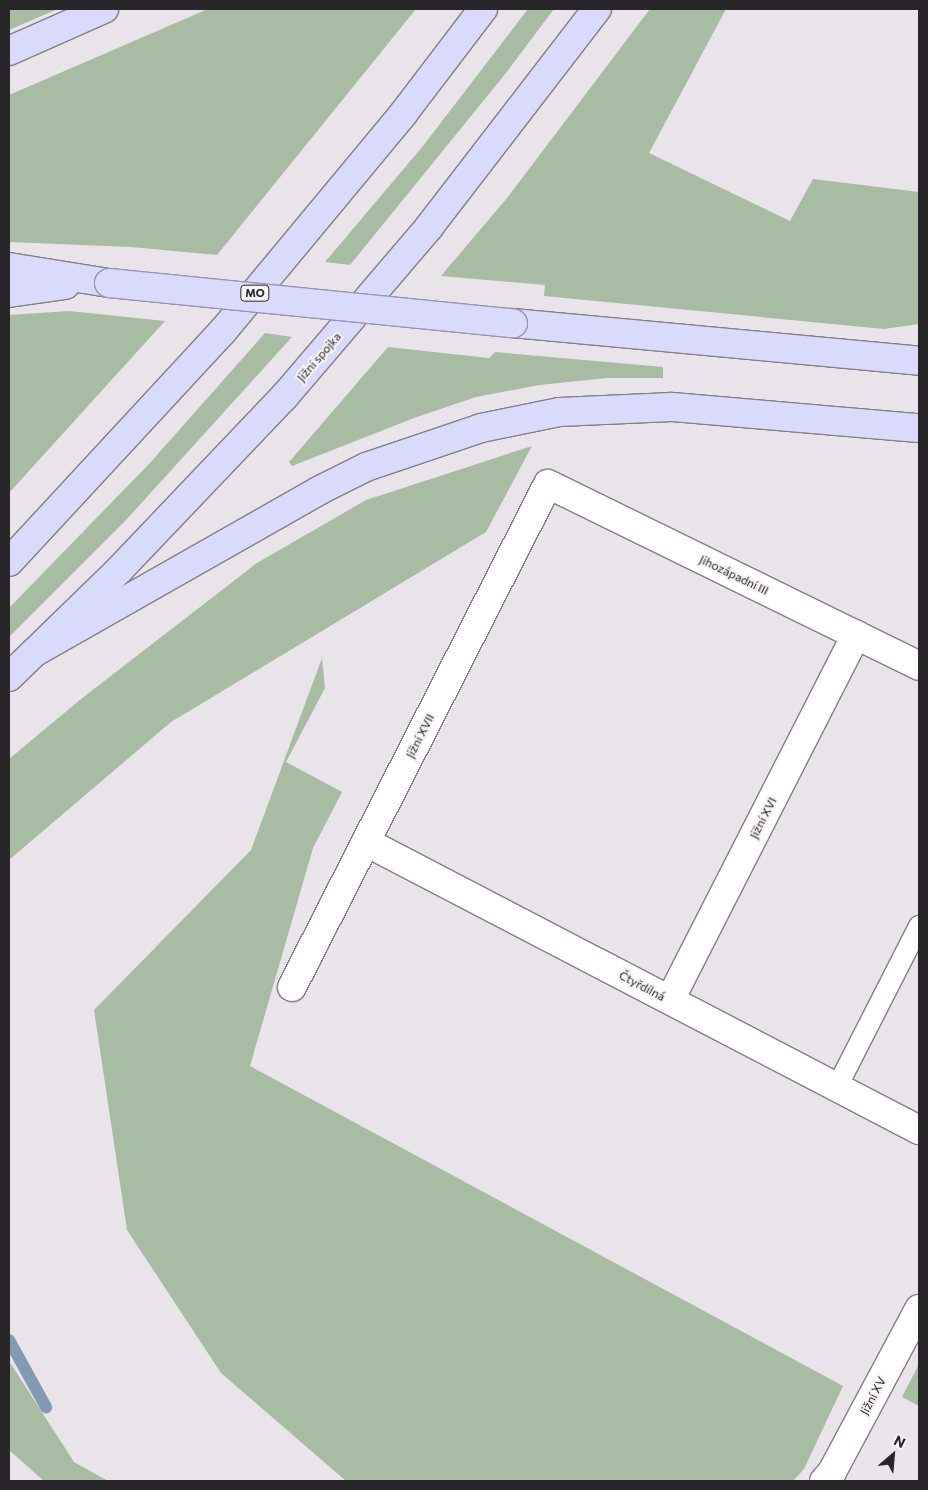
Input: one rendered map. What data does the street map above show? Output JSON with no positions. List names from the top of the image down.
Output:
{
  "streets": {
    "highway": ["MO", "Jižní spojka"],
    "street": [
      "Jihozápadní III",
      "Jižní XVII",
      "Jižní XVI",
      "Čtyřdílná",
      "Jižní XV"
    ]
  },
  "crossings": [
    ["Jihozápadní III", "Jižní XVII"],
    ["Jihozápadní III", "Jižní XVI"],
    ["Jižní XVII", "Čtyřdílná"],
    ["Jižní XVI", "Čtyřdílná"]
  ],
  "north": "top right"
}
